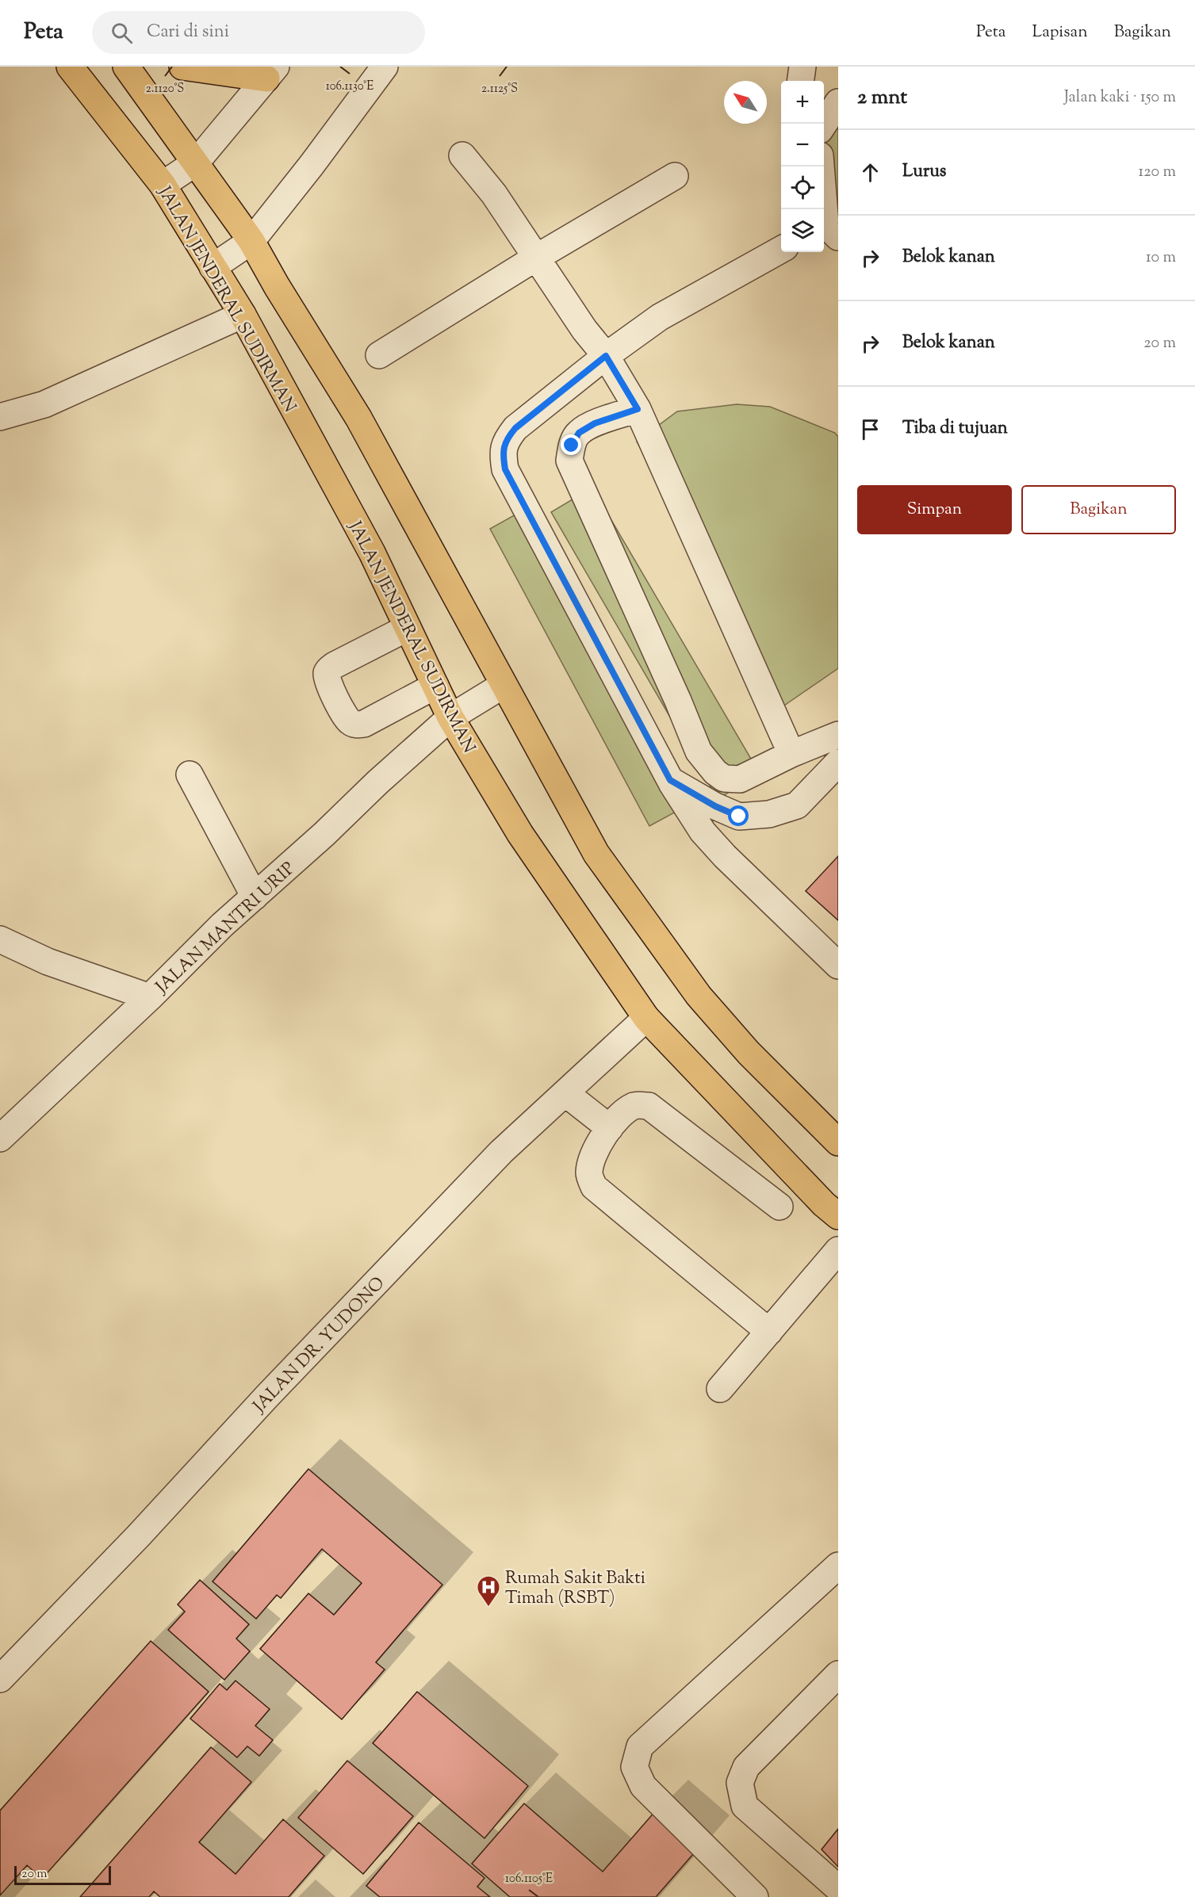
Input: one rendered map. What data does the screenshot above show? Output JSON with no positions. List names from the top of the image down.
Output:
{
  "streets": {
    "highway": ["JALAN JENDERAL SUDIRMAN"],
    "street": ["JALAN MANTRI URIP", "JALAN DR. YUDONO"]
  },
  "crossings": [
    ["JALAN JENDERAL SUDIRMAN", "JALAN MANTRI URIP"],
    ["JALAN JENDERAL SUDIRMAN", "JALAN DR. YUDONO"]
  ],
  "places": {
    "hospital": ["Rumah Sakit Bakti Timah (RSBT)"]
  },
  "scale_bar": "20 m",
  "north": "top left",
  "page": {
    "header": "Peta",
    "search": "Cari di sini",
    "nav": ["Peta", "Lapisan", "Bagikan"],
    "heading": ["2 mnt", "Jalan kaki · 150 m"],
    "map_buttons": ["+", "−"],
    "list": [
      ["Lurus", "120 m"],
      ["Belok kanan", "10 m"],
      ["Belok kanan", "20 m"],
      "Tiba di tujuan"
    ],
    "buttons": ["Simpan", "Bagikan"],
    "scale": "20 m"
  },
  "coordinates": [
    "106.1130°E",
    "2.1120°S",
    "2.1125°S",
    "106.1105°E"
  ]
}
